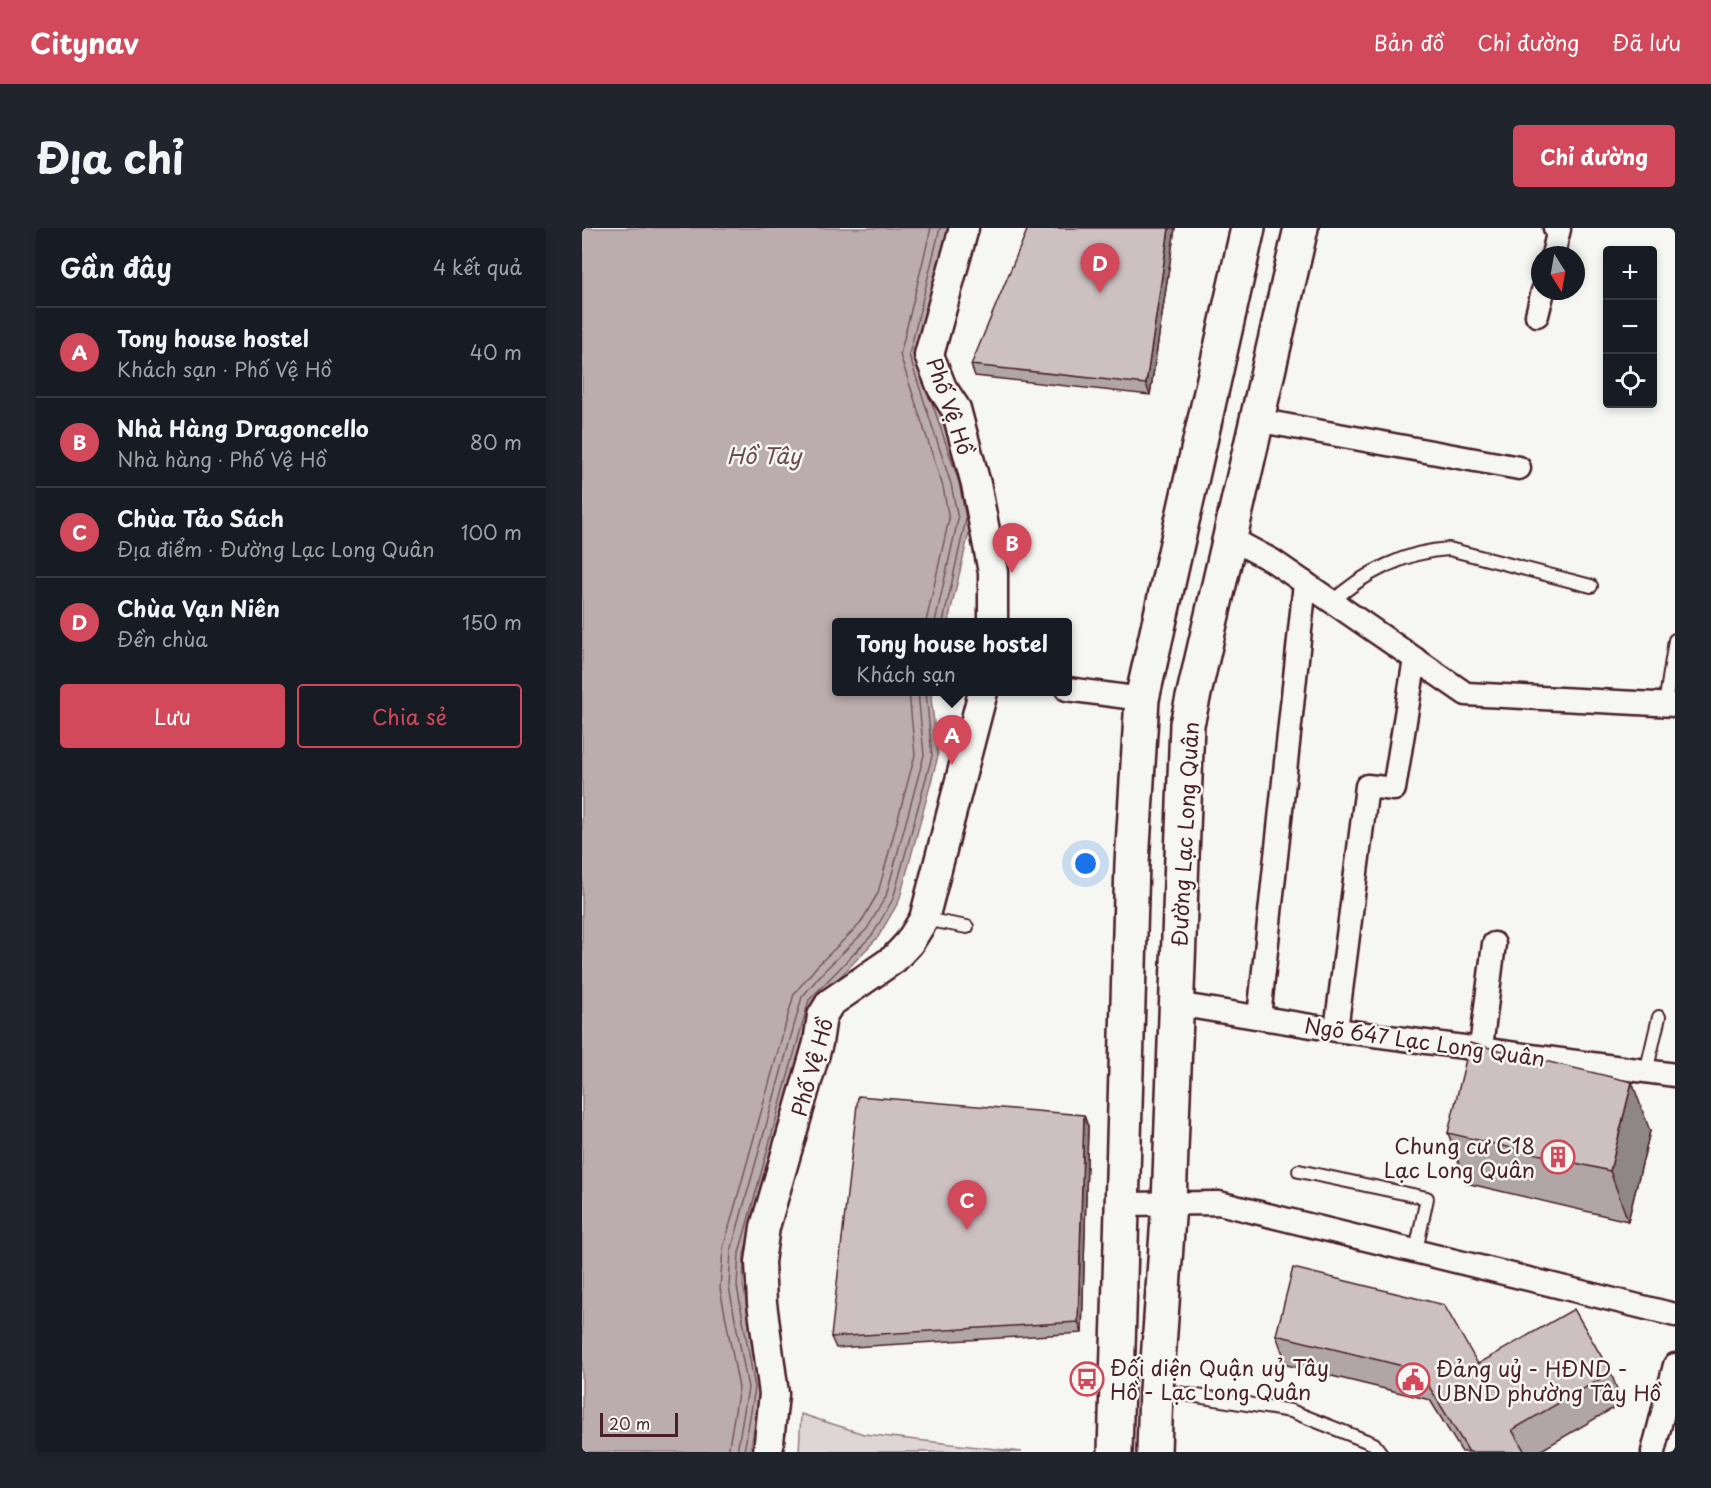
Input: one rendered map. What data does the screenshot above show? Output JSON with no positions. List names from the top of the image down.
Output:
{
  "streets": {
    "main road": ["Đường Lạc Long Quân"],
    "street": ["Phố Vệ Hồ", "Ngõ 647 Lạc Long Quân"]
  },
  "crossings": [
    ["Đường Lạc Long Quân", "Ngõ 647 Lạc Long Quân"]
  ],
  "water": ["Hồ Tây"],
  "places": {
    "building": ["Chung cư C18 Lạc Long Quân"],
    "bus stop": ["Đối diện Quận uỷ Tây Hồ - Lạc Long Quân"],
    "public building": ["Đảng uỷ - HĐND - UBND phường Tây Hồ"]
  },
  "scale_bar": "20 m",
  "north": "bottom",
  "page": {
    "header": "Citynav",
    "nav": ["Bản đồ", "Chỉ đường", "Đã lưu"],
    "title": "Địa chỉ",
    "buttons": [
      "Chỉ đường",
      ["Lưu", "Chia sẻ"]
    ],
    "heading": ["Gần đây", "4 kết quả"],
    "pins": [
      "D",
      "B",
      "A",
      "C"
    ],
    "map_buttons": ["+", "−"],
    "list": [
      {
        "mark": "A",
        "name": "Tony house hostel",
        "note": "Khách sạn · Phố Vệ Hồ",
        "value": "40 m"
      },
      {
        "mark": "B",
        "name": "Nhà Hàng Dragoncello",
        "note": "Nhà hàng · Phố Vệ Hồ",
        "value": "80 m"
      },
      {
        "mark": "C",
        "name": "Chùa Tảo Sách",
        "note": "Địa điểm · Đường Lạc Long Quân",
        "value": "100 m"
      },
      {
        "mark": "D",
        "name": "Chùa Vạn Niên",
        "note": "Đền chùa",
        "value": "150 m"
      }
    ],
    "popup": ["Tony house hostel", "Khách sạn"],
    "scale": "20 m"
  }
}
